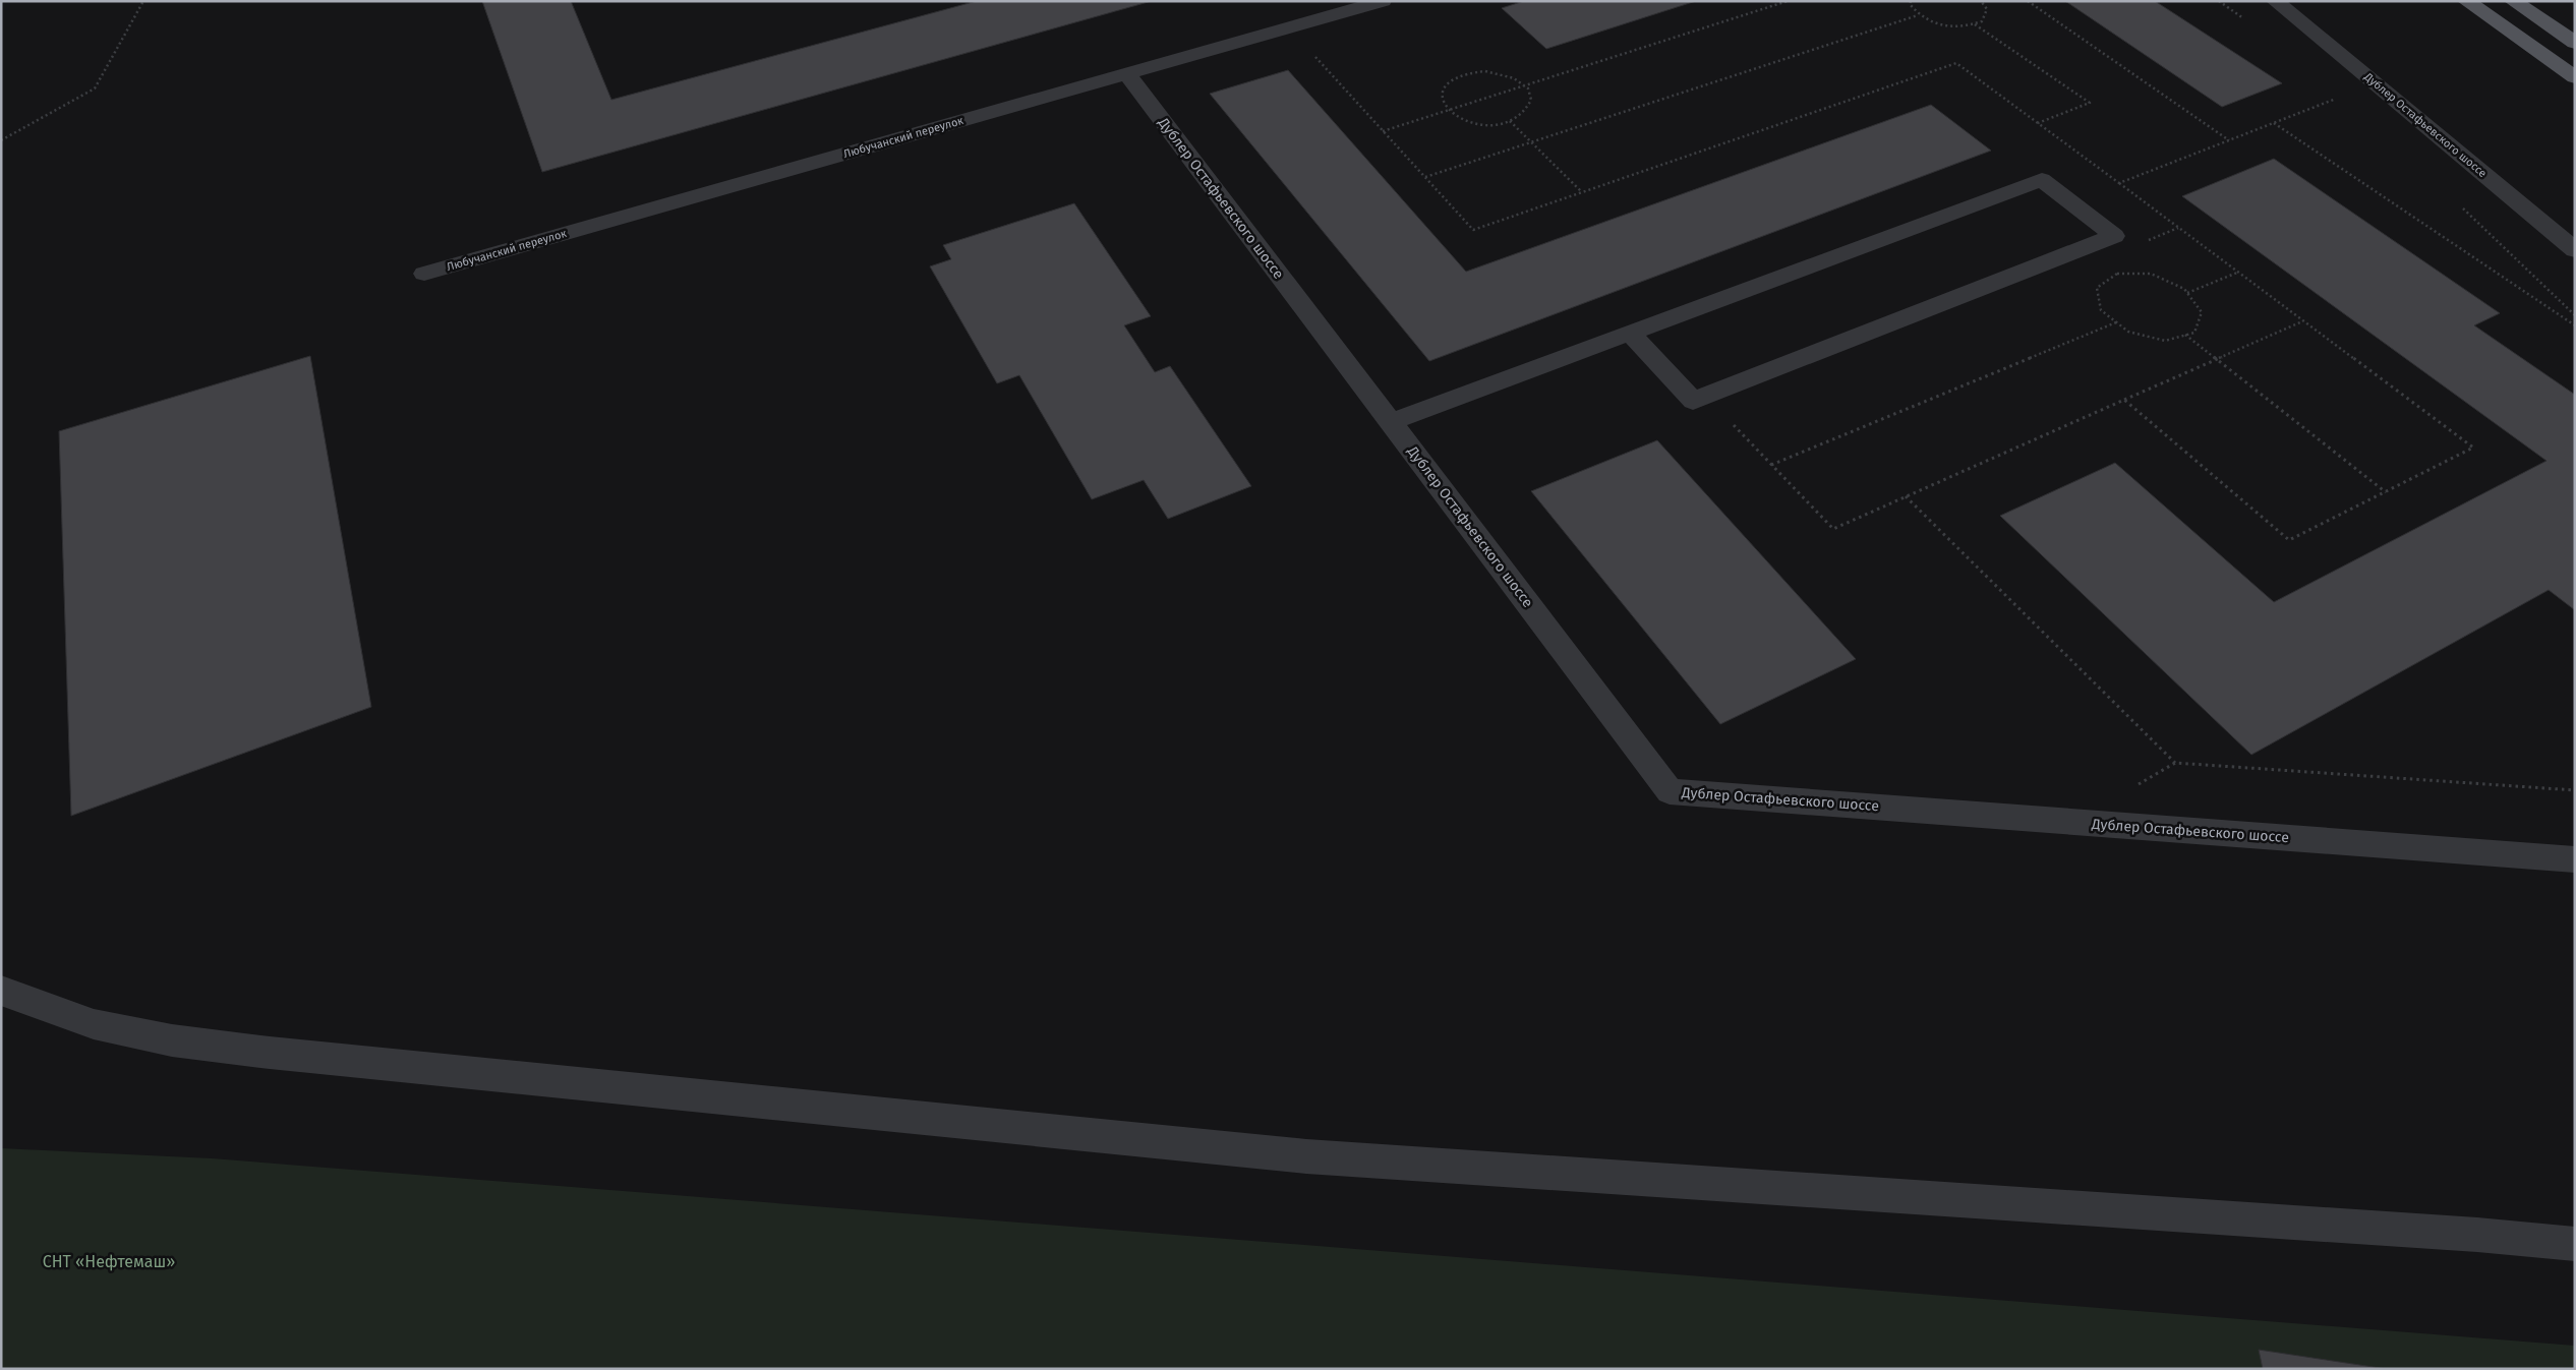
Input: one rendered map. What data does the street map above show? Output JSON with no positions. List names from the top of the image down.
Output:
{
  "streets": {
    "street": ["Дублер Остафьевского шоссе", "Любучанский переулок"]
  },
  "crossings": [
    ["Дублер Остафьевского шоссе", "Любучанский переулок"]
  ],
  "parks": ["СНТ «Нефтемаш»"]
}
